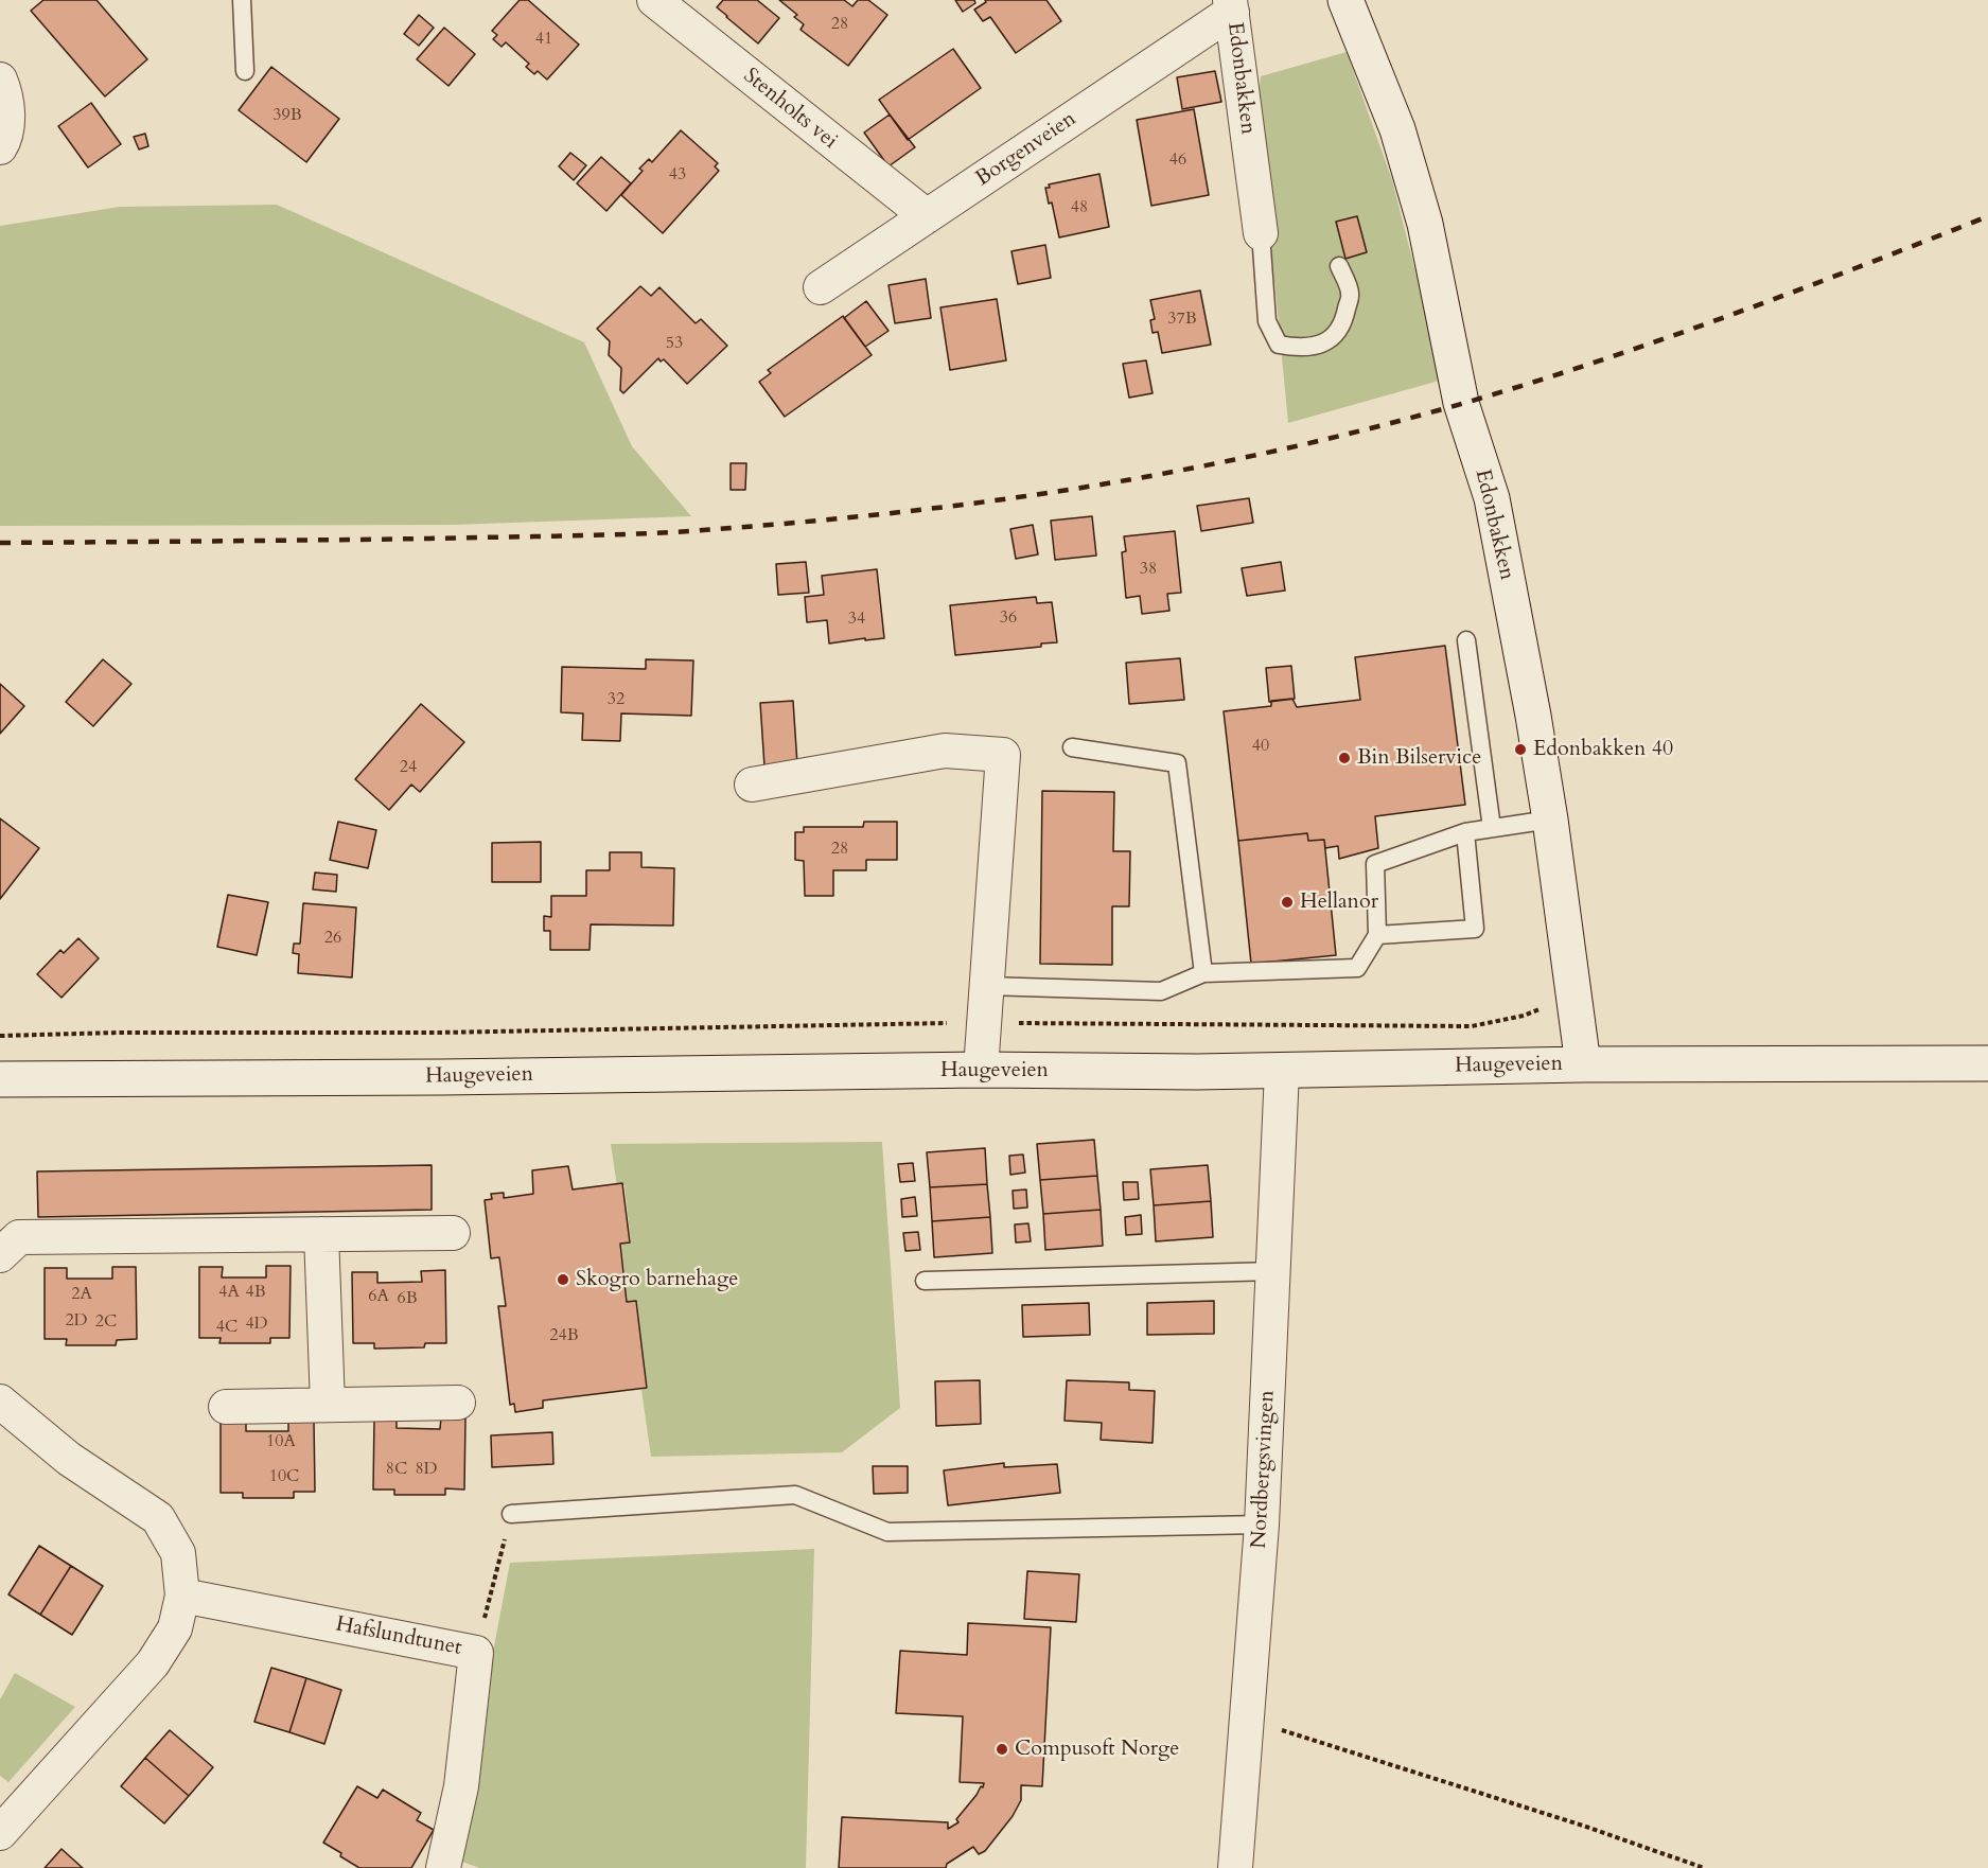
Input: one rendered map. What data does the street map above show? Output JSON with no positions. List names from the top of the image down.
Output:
{
  "streets": {
    "main road": ["Edonbakken", "Haugeveien"],
    "street": [
      "Stenholts vei",
      "Borgenveien",
      "Nordbergsvingen",
      "Hafslundtunet"
    ]
  },
  "crossings": [
    ["Edonbakken", "Borgenveien"],
    ["Edonbakken", "Haugeveien"],
    ["Stenholts vei", "Borgenveien"],
    ["Haugeveien", "Nordbergsvingen"]
  ],
  "places": [
    "Edonbakken 40",
    "Bin Bilservice",
    "Hellanor",
    "Skogro barnehage",
    "Compusoft Norge"
  ],
  "house_numbers": [
    "28",
    "41",
    "39B",
    "46",
    "43",
    "48",
    "37B",
    "53",
    "38",
    "36",
    "34",
    "32",
    "40",
    "24",
    "28",
    "26",
    "4A",
    "4B",
    "2A",
    "6A",
    "6B",
    "2D",
    "2C",
    "4D",
    "4C",
    "24B",
    "10A",
    "8C",
    "8D",
    "10C"
  ]
}
